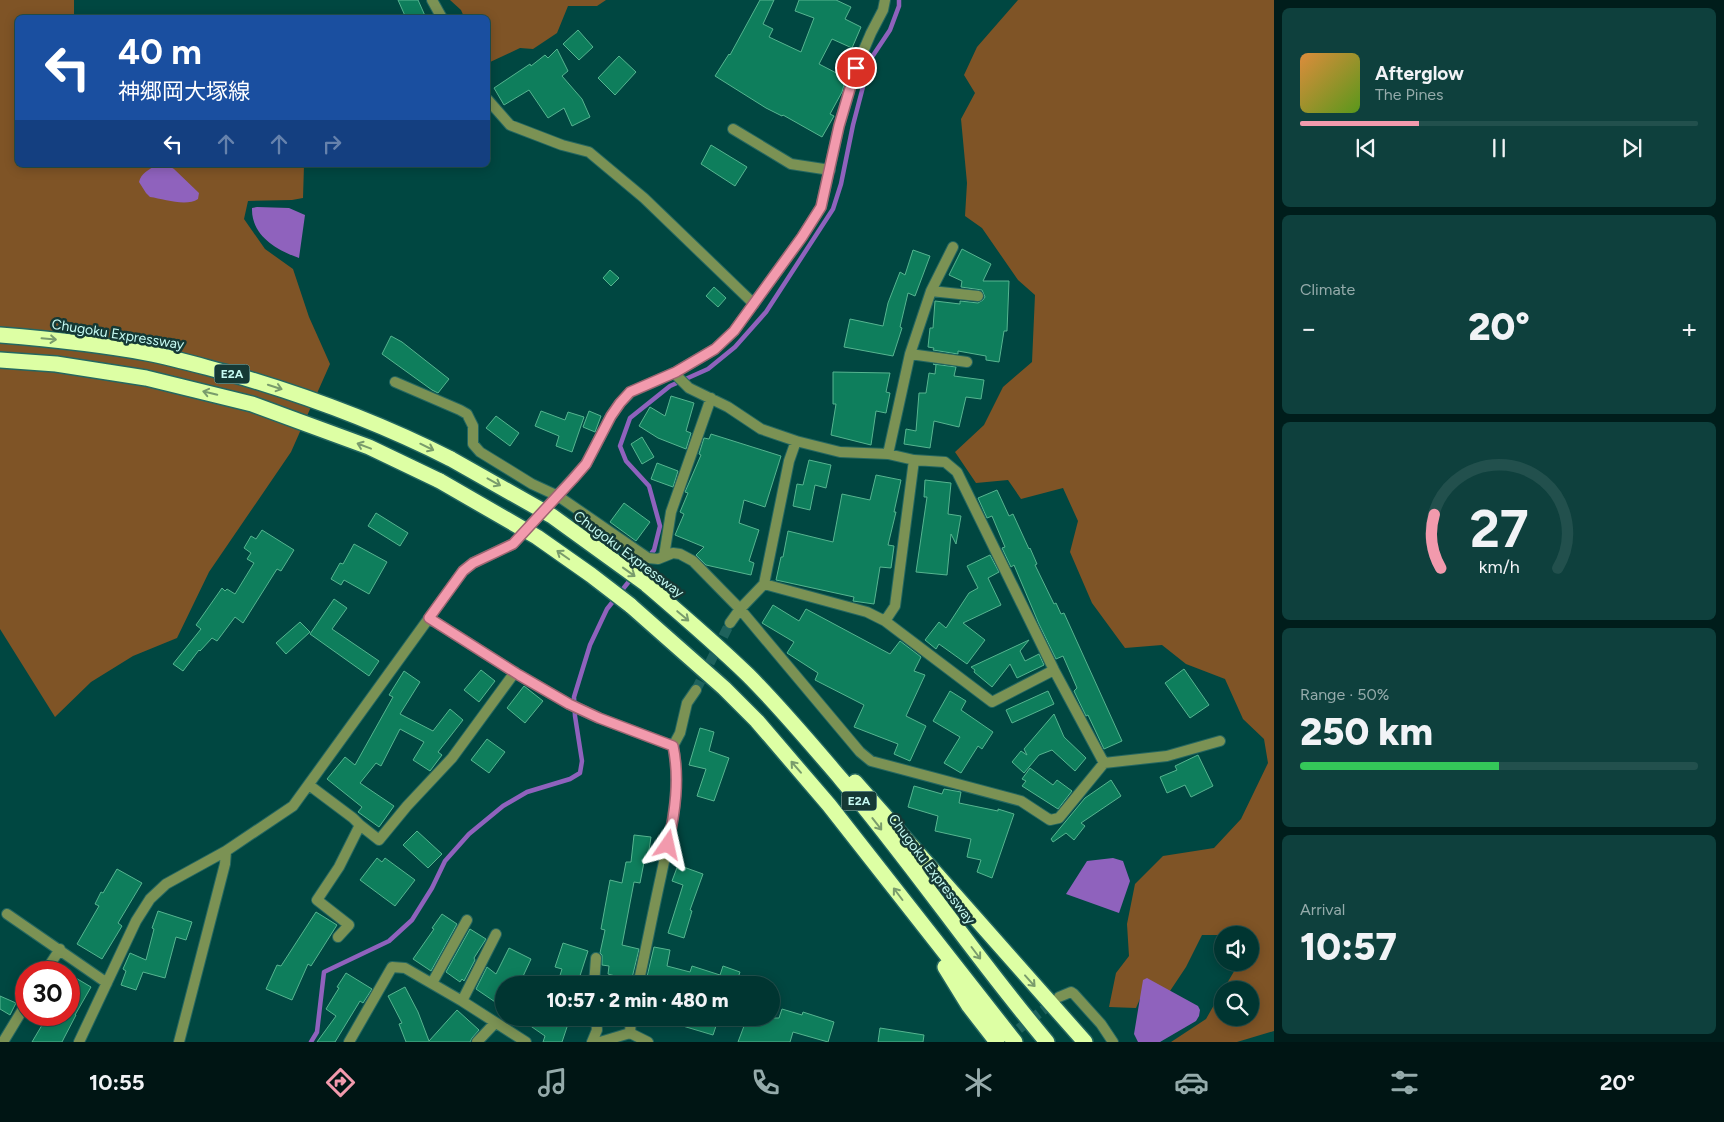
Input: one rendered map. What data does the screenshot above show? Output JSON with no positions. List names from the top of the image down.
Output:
{
  "streets": {
    "highway": ["Chugoku Expressway", "E2A"]
  },
  "page": {
    "turn": ["40 m", "神郷岡大塚線"],
    "song": ["Afterglow", "The Pines"],
    "tile": [
      "Climate",
      ["Range · 50%", "250 km"],
      ["Arrival", "10:57"]
    ],
    "heat": ["−", "20°", "+"],
    "limit": "30",
    "trip": "10:57 · 2 min · 480 m",
    "tabs": ["10:55", "20°"],
    "gauge": ["27", "km/h"]
  }
}
